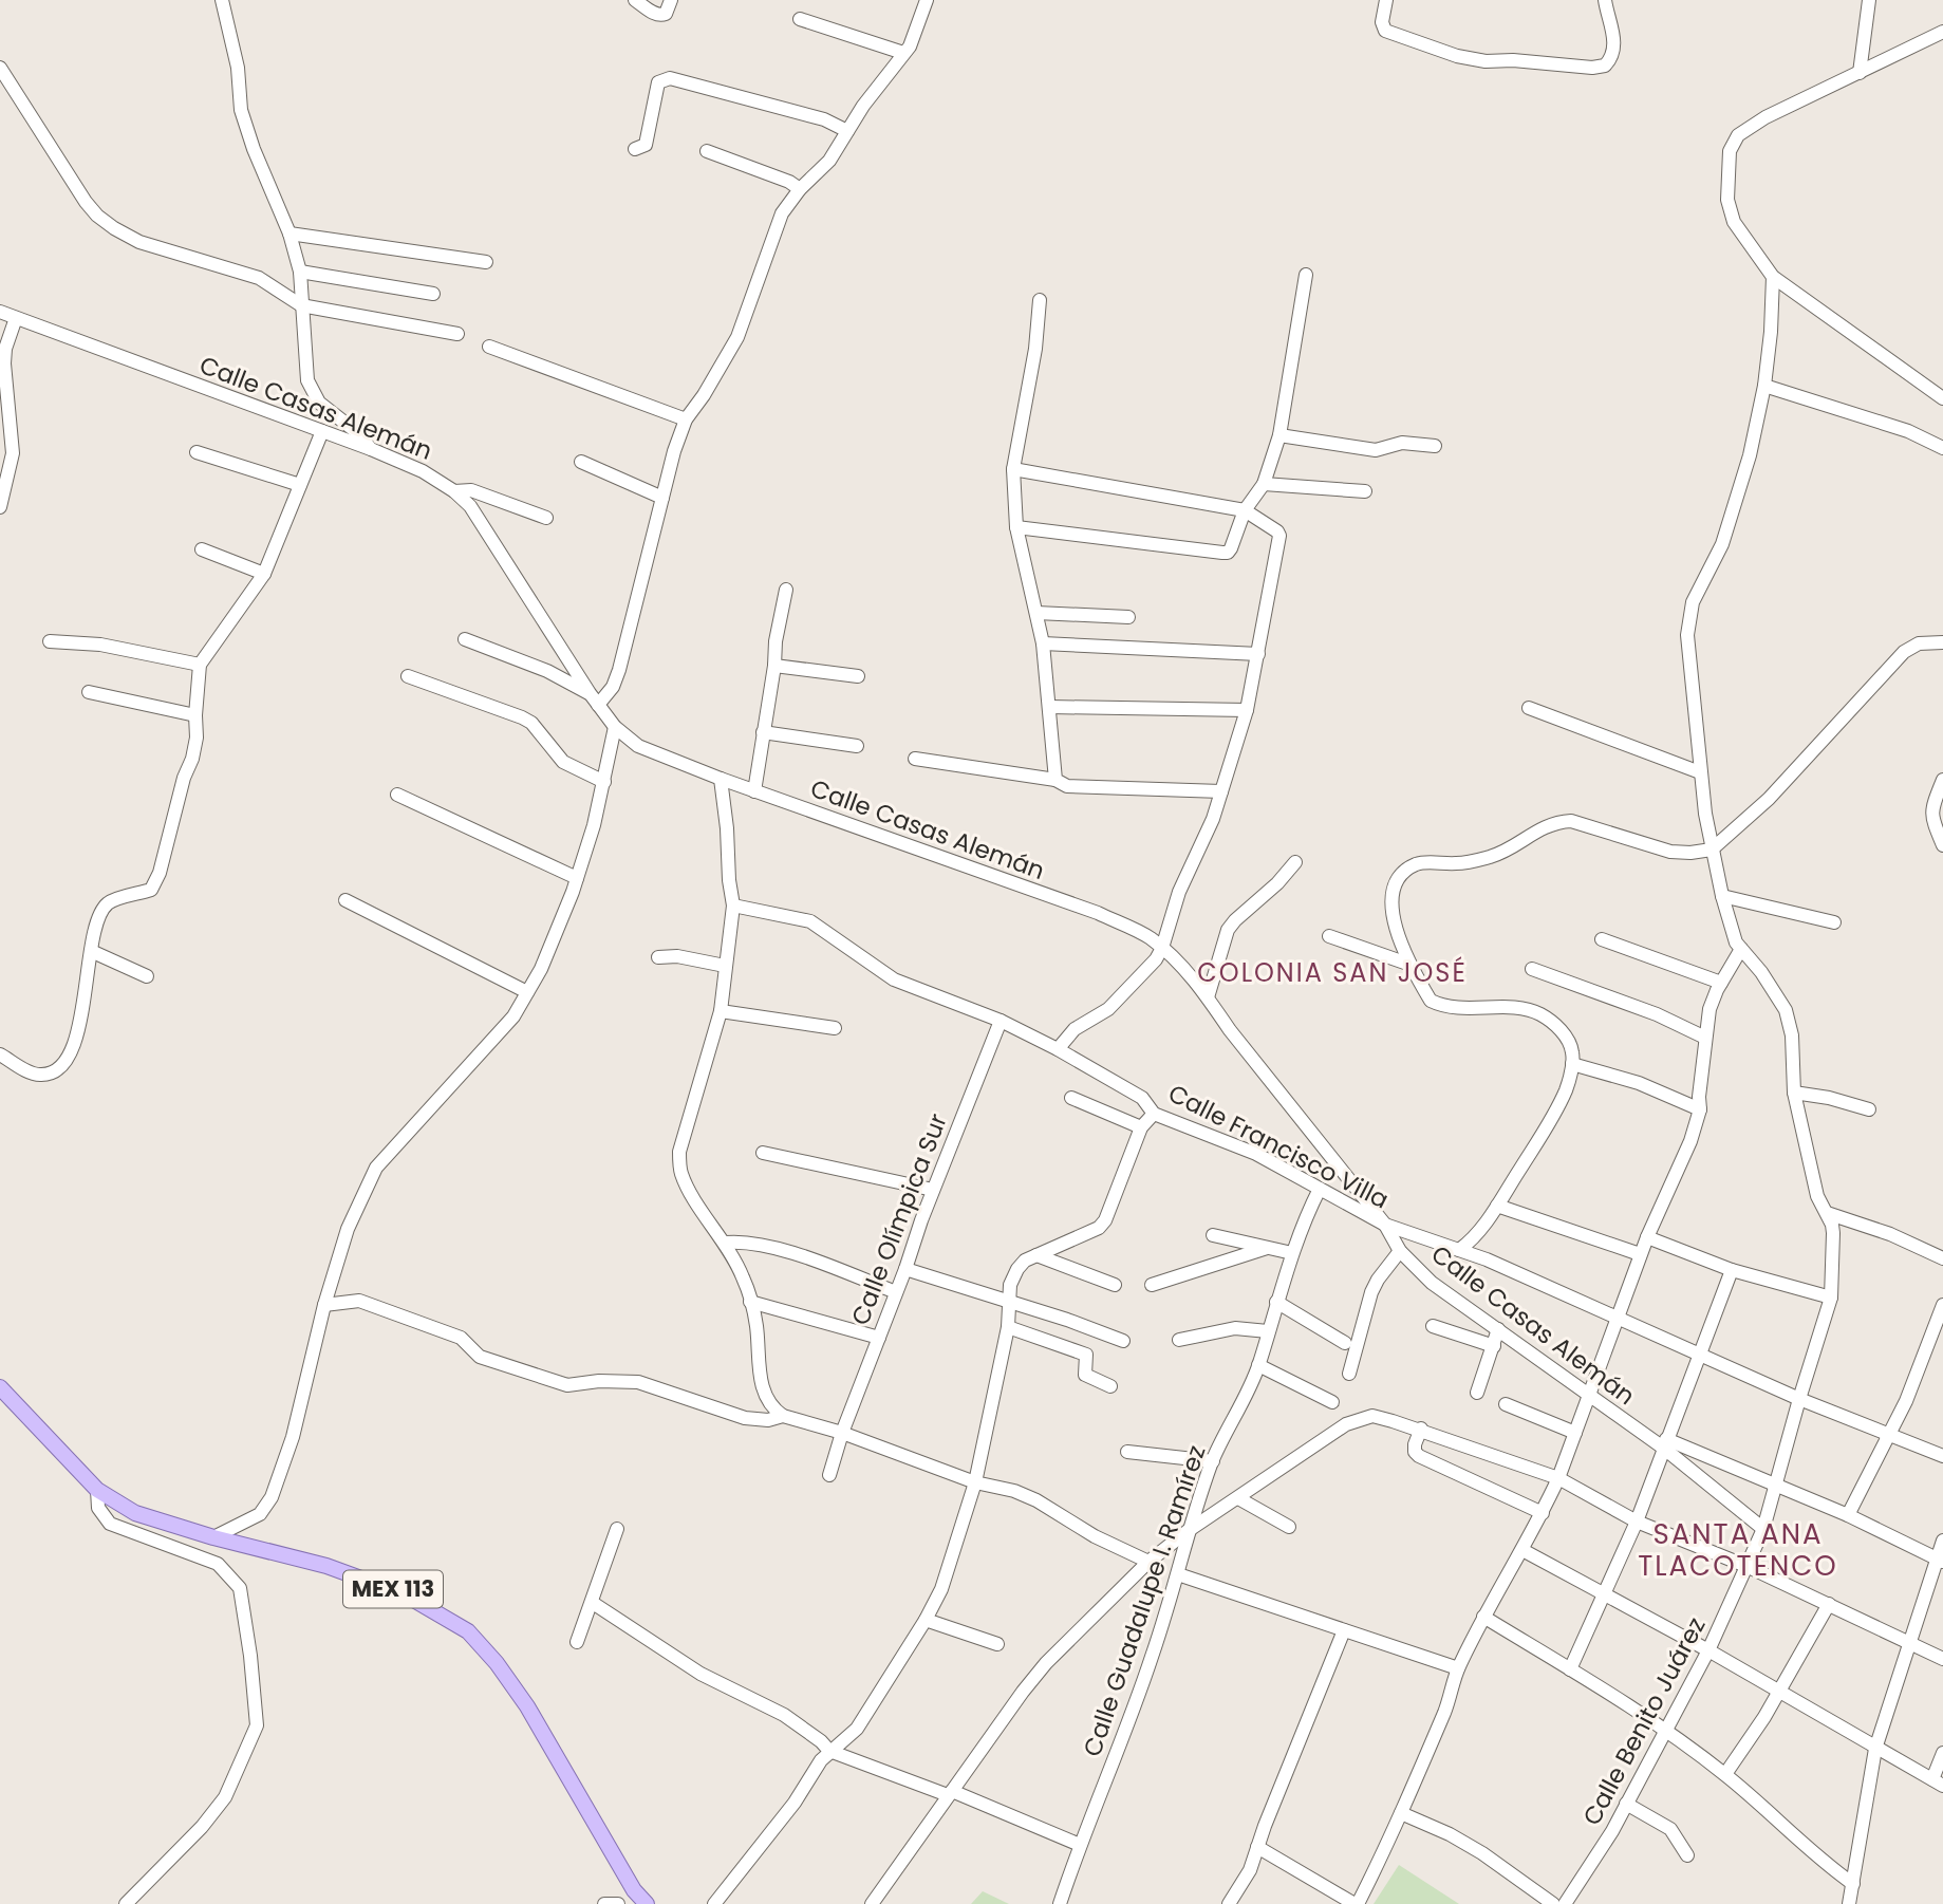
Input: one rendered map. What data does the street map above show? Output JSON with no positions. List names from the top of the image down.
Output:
{
  "streets": {
    "main road": ["MEX 113"],
    "street": [
      "Calle Casas Alemán",
      "Calle Francisco Villa",
      "Calle Olímpica Sur",
      "Calle Guadalupe I. Ramírez",
      "Calle Benito Juárez"
    ]
  },
  "crossings": [
    ["Calle Casas Alemán", "Calle Francisco Villa"],
    ["Calle Casas Alemán", "Calle Benito Juárez"],
    ["Calle Francisco Villa", "Calle Olímpica Sur"],
    ["Calle Francisco Villa", "Calle Guadalupe I. Ramírez"],
    ["Calle Francisco Villa", "Calle Benito Juárez"]
  ],
  "districts": ["COLONIA SAN JOSÉ", "SANTA ANA TLACOTENCO"]
}
